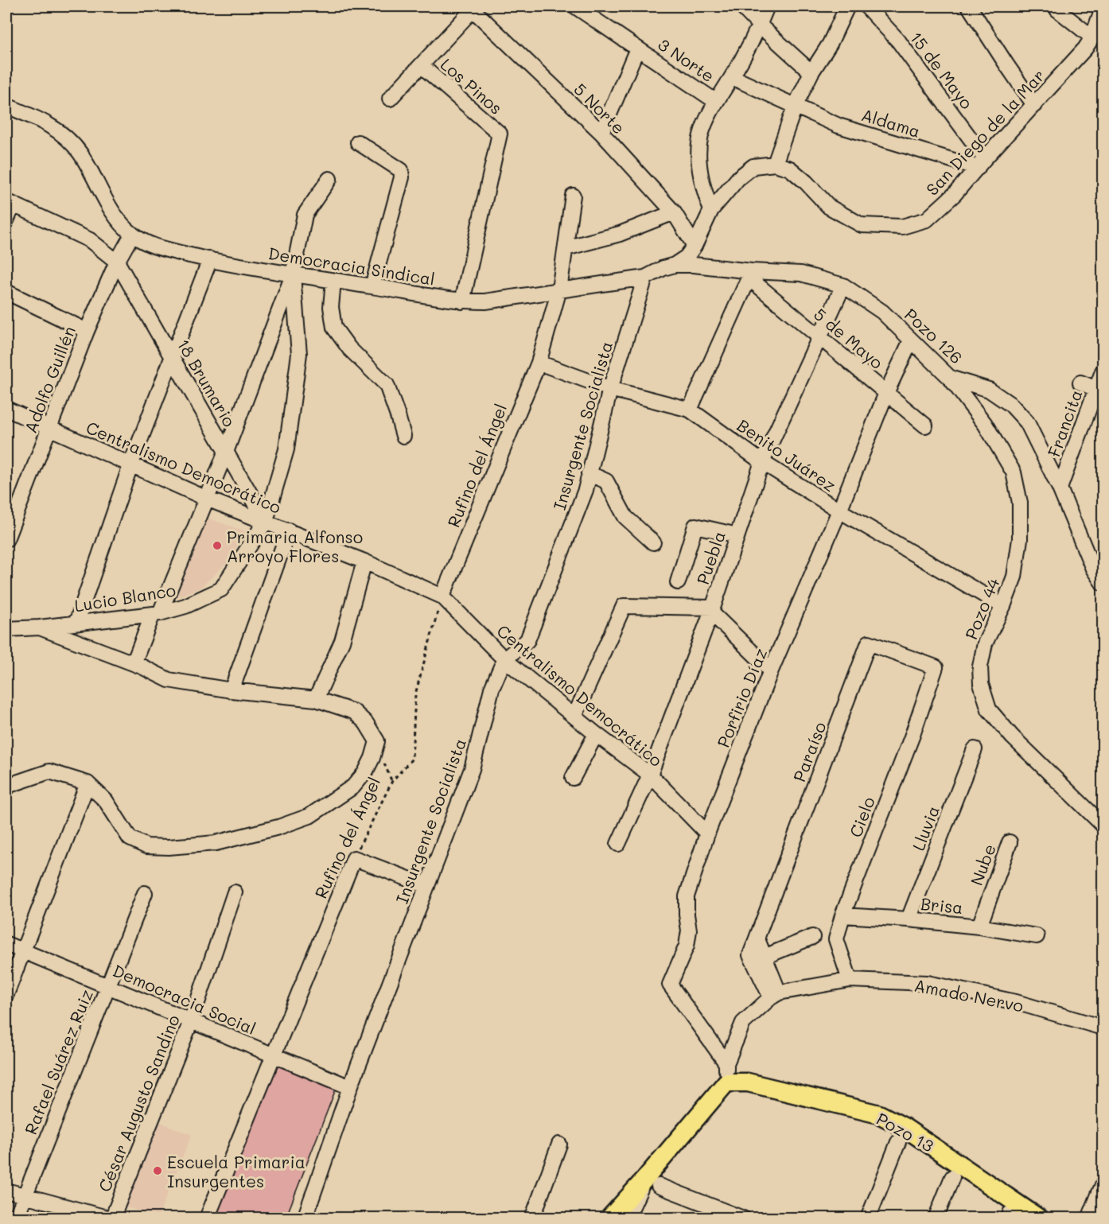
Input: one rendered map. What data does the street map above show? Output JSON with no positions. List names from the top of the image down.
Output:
{
  "streets": {
    "main road": ["Pozo 13"],
    "street": [
      "3 Norte",
      "15 de Mayo",
      "Los Pinos",
      "5 Norte",
      "Aldama",
      "San Diego de la Mar",
      "Democracia Sindical",
      "Pozo 126",
      "5 de Mayo",
      "Adolfo Guillén",
      "18 Brumario",
      "Francita",
      "Insurgente Socialista",
      "Benito Juárez",
      "Rufino del Ángel",
      "Centralismo Democrático",
      "Puebla",
      "Lucio Blanco",
      "Pozo 44",
      "Porfirio Díaz",
      "Paraíso",
      "Cielo",
      "Lluvia",
      "Nube",
      "Brisa",
      "Amado Nervo",
      "Democracia Social",
      "Rafael Suárez Ruiz",
      "César Augusto Sandino"
    ]
  },
  "crossings": [
    ["3 Norte", "5 Norte"],
    ["15 de Mayo", "Aldama"],
    ["15 de Mayo", "San Diego de la Mar"],
    ["Los Pinos", "Democracia Sindical"],
    ["Aldama", "San Diego de la Mar"],
    ["Democracia Sindical", "Pozo 126"],
    ["Democracia Sindical", "5 de Mayo"],
    ["Democracia Sindical", "Adolfo Guillén"],
    ["Democracia Sindical", "Insurgente Socialista"],
    ["Democracia Sindical", "Rufino del Ángel"],
    ["Democracia Sindical", "Lucio Blanco"],
    ["Pozo 126", "5 de Mayo"],
    ["Pozo 126", "Francita"],
    ["Pozo 126", "Puebla"],
    ["Pozo 126", "Pozo 44"],
    ["Pozo 126", "Porfirio Díaz"],
    ["5 de Mayo", "Puebla"],
    ["5 de Mayo", "Porfirio Díaz"],
    ["Adolfo Guillén", "18 Brumario"],
    ["Adolfo Guillén", "Centralismo Democrático"],
    ["18 Brumario", "Centralismo Democrático"],
    ["18 Brumario", "Lucio Blanco"],
    ["Insurgente Socialista", "Benito Juárez"],
    ["Insurgente Socialista", "Centralismo Democrático"],
    ["Insurgente Socialista", "Democracia Social"],
    ["Benito Juárez", "Rufino del Ángel"],
    ["Benito Juárez", "Puebla"],
    ["Benito Juárez", "Pozo 44"],
    ["Benito Juárez", "Porfirio Díaz"],
    ["Rufino del Ángel", "Centralismo Democrático"],
    ["Rufino del Ángel", "Democracia Social"],
    ["Centralismo Democrático", "Puebla"],
    ["Centralismo Democrático", "Lucio Blanco"],
    ["Centralismo Democrático", "Porfirio Díaz"],
    ["Paraíso", "Cielo"],
    ["Paraíso", "Amado Nervo"],
    ["Cielo", "Brisa"],
    ["Cielo", "Amado Nervo"],
    ["Lluvia", "Brisa"],
    ["Nube", "Brisa"],
    ["Democracia Social", "Rafael Suárez Ruiz"],
    ["Democracia Social", "César Augusto Sandino"]
  ],
  "places": ["Primaria Alfonso Arroyo Flores", "Escuela Primaria Insurgentes"]
}
